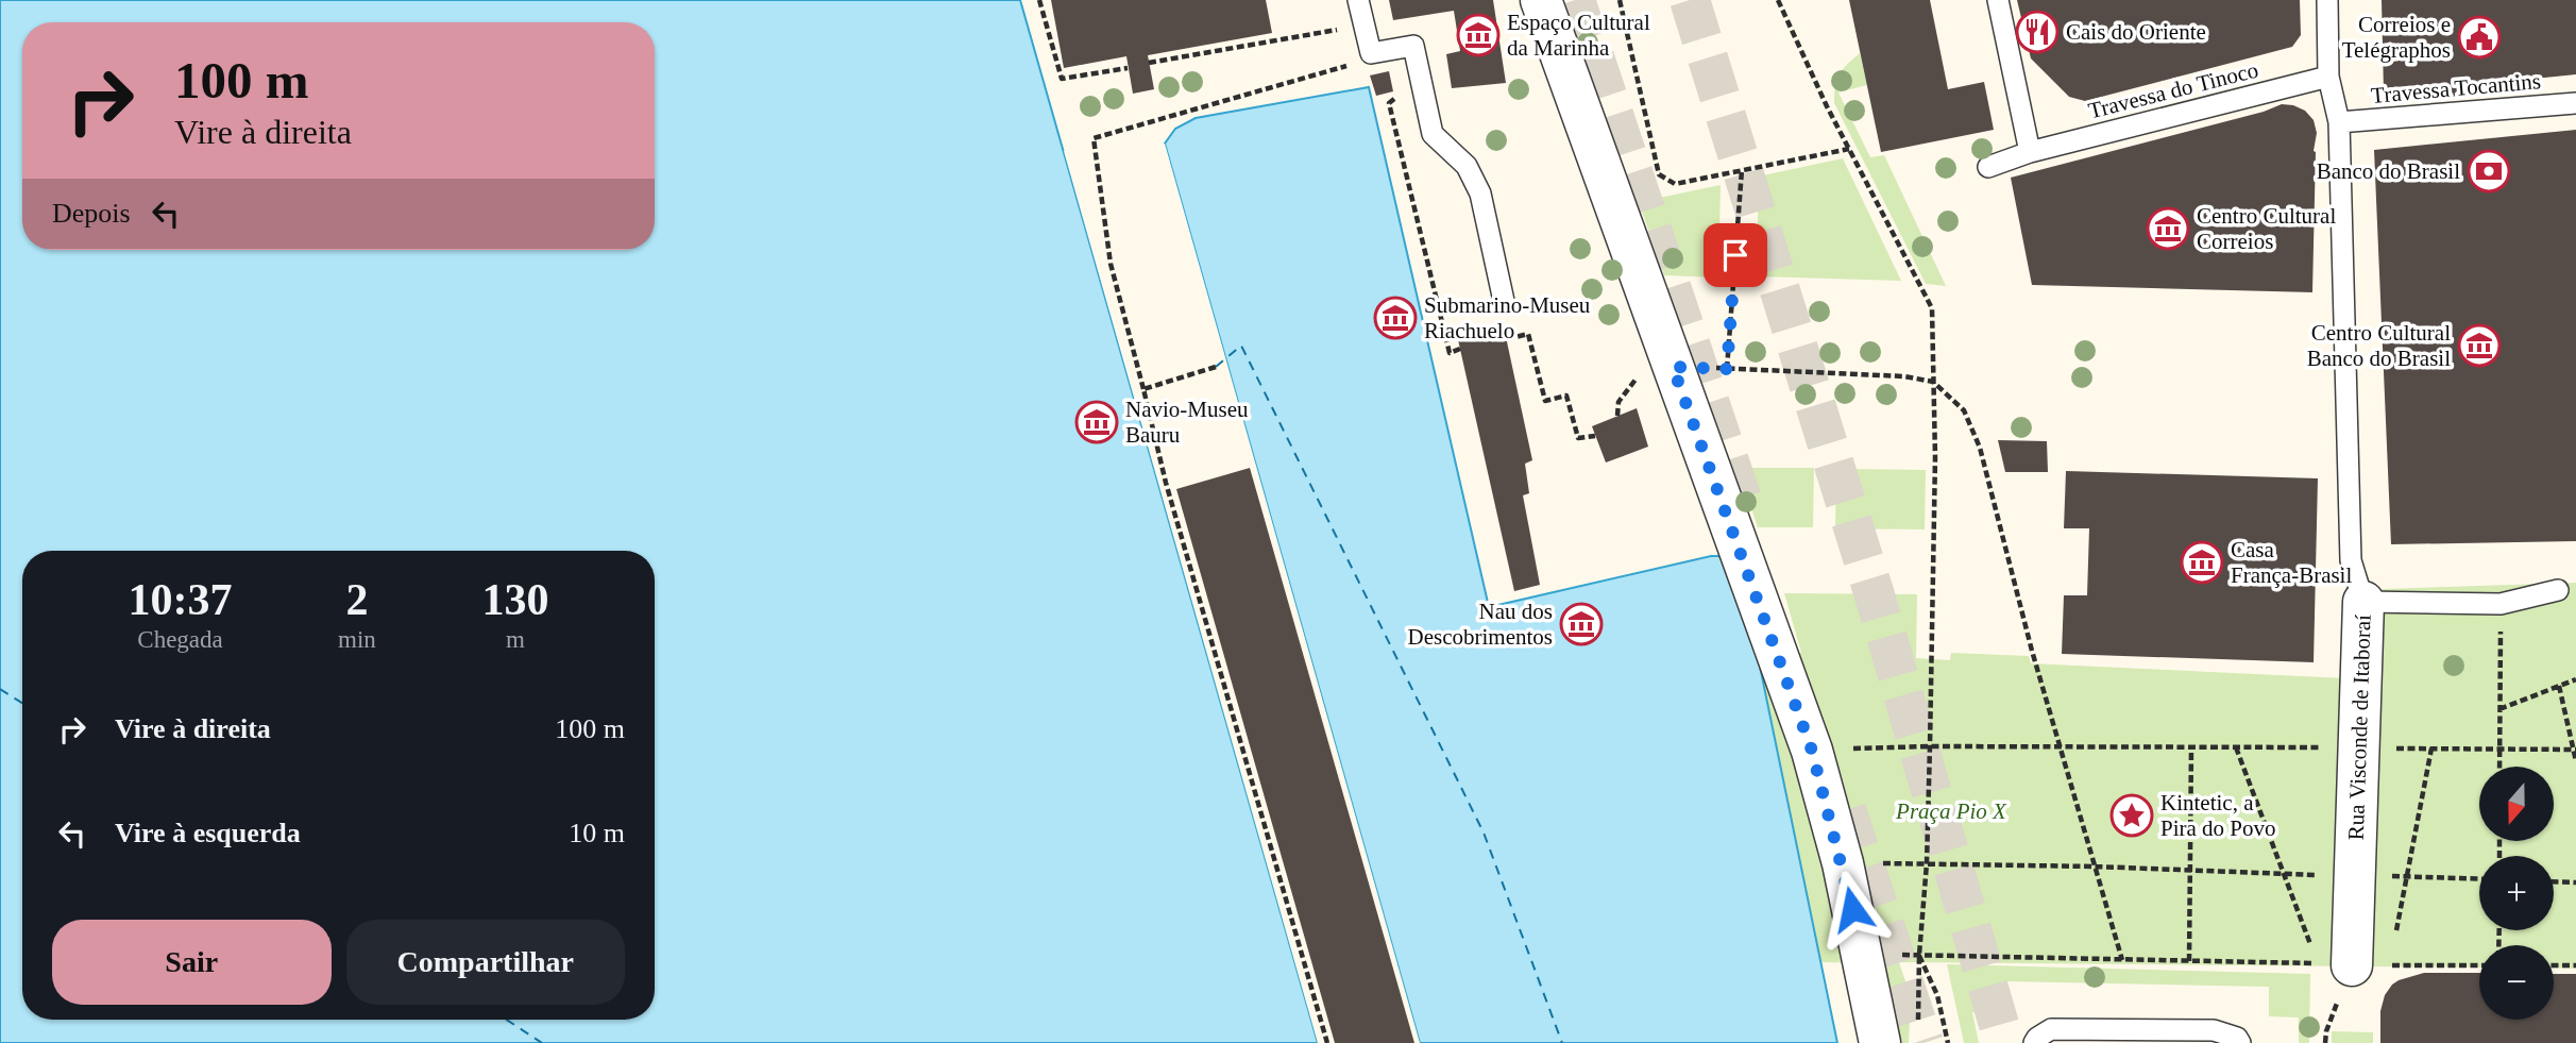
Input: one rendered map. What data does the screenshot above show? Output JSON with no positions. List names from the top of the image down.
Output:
{
  "streets": {
    "street": ["Rua Visconde de Itaboraí"],
    "lane": ["Travessa Tocantins", "Travessa do Tinoco"]
  },
  "crossings": [
    ["Travessa Tocantins", "Rua Visconde de Itaboraí"],
    ["Travessa do Tinoco", "Rua Visconde de Itaboraí"]
  ],
  "parks": ["Praça Pio X"],
  "places": {
    "restaurant": ["Cais do Oriente"],
    "museum": [
      "Espaço Cultural da Marinha",
      "Centro Cultural Correios",
      "Submarino-Museu Riachuelo",
      "Centro Cultural Banco do Brasil",
      "Navio-Museu Bauru",
      "Casa França-Brasil",
      "Nau dos Descobrimentos"
    ],
    "public building": ["Correios e Telégraphos"],
    "bank": ["Banco do Brasil"],
    "place": ["Kintetic, a Pira do Povo"]
  },
  "north": "bottom",
  "page": {
    "turn": ["100 m", "Vire à direita"],
    "then": "Depois",
    "eta": [
      "10:37",
      "Chegada",
      "2",
      "min",
      "130",
      "m"
    ],
    "list": [
      {
        "name": "Vire à direita",
        "value": "100 m"
      },
      {
        "name": "Vire à esquerda",
        "value": "10 m"
      }
    ],
    "map_buttons": ["+", "−"],
    "buttons": ["Sair", "Compartilhar"]
  }
}
